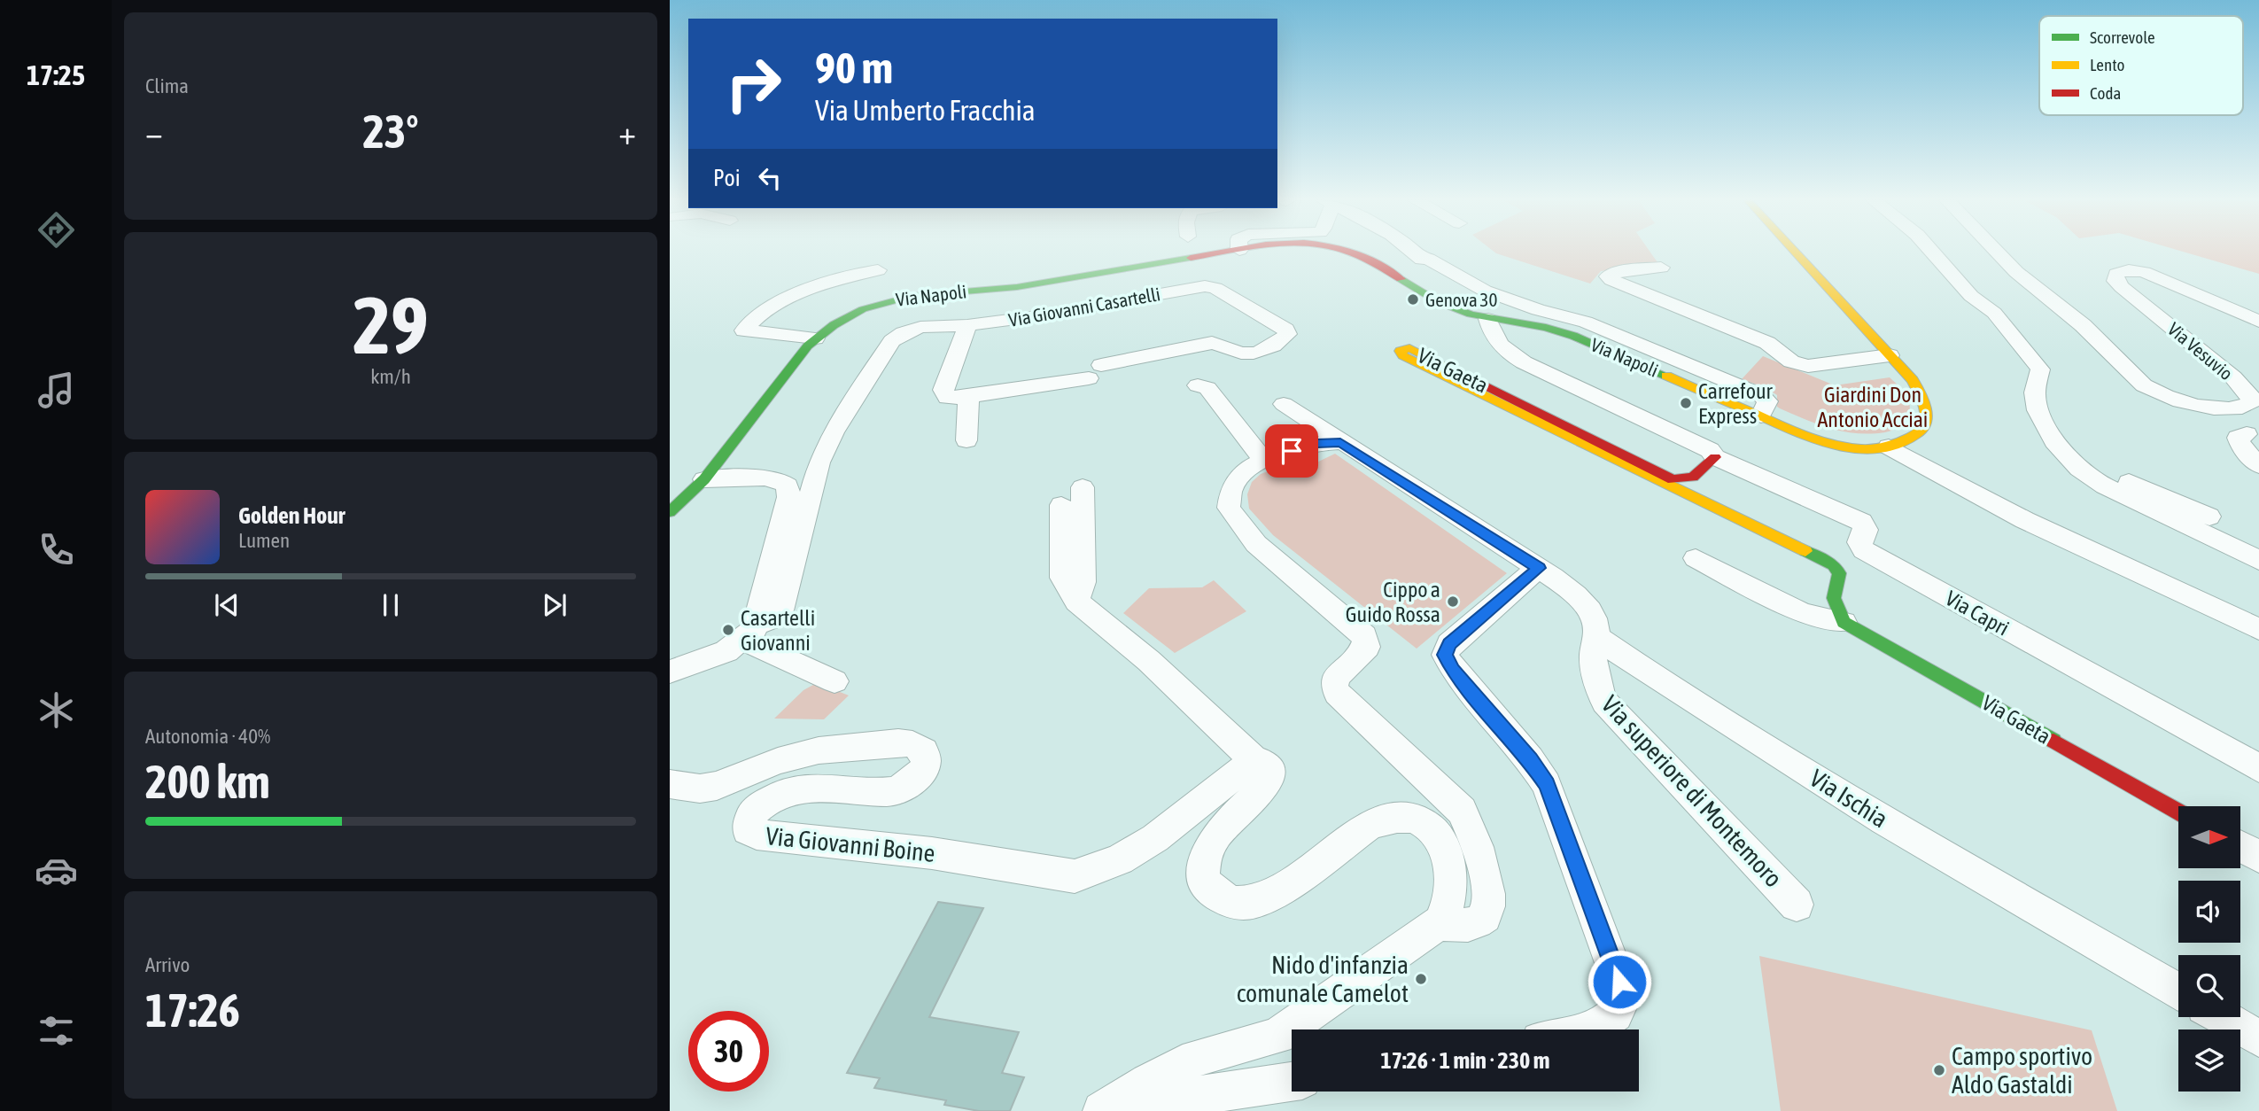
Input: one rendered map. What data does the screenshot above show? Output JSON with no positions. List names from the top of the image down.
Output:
{
  "streets": {
    "street": [
      "Via Napoli",
      "Via Giovanni Casartelli",
      "Via Vesuvio",
      "Via Gaeta",
      "Via Capri",
      "Via superiore di Montemoro",
      "Via Ischia",
      "Via Giovanni Boine"
    ]
  },
  "crossings": [
    ["Via Napoli", "Via Gaeta"],
    ["Via Gaeta", "Via Capri"],
    ["Via superiore di Montemoro", "Via Ischia"]
  ],
  "parks": ["Giardini Don Antonio Acciai"],
  "places": [
    "Genova 30",
    "Carrefour Express",
    "Cippo a Guido Rossa",
    "Casartelli Giovanni",
    "Nido d'infanzia comunale Camelot",
    "Campo sportivo Aldo Gastaldi"
  ],
  "legend": ["Scorrevole", "Lento", "Coda"],
  "north": "right",
  "page": {
    "tabs": "17:25",
    "tile": [
      "Clima",
      ["29", "km/h"],
      ["Autonomia · 40%", "200 km"],
      ["Arrivo", "17:26"]
    ],
    "turn": ["90 m", "Via Umberto Fracchia"],
    "heat": ["−", "23°", "+"],
    "then": "Poi",
    "song": ["Golden Hour", "Lumen"],
    "limit": "30",
    "trip": "17:26 · 1 min · 230 m"
  }
}
